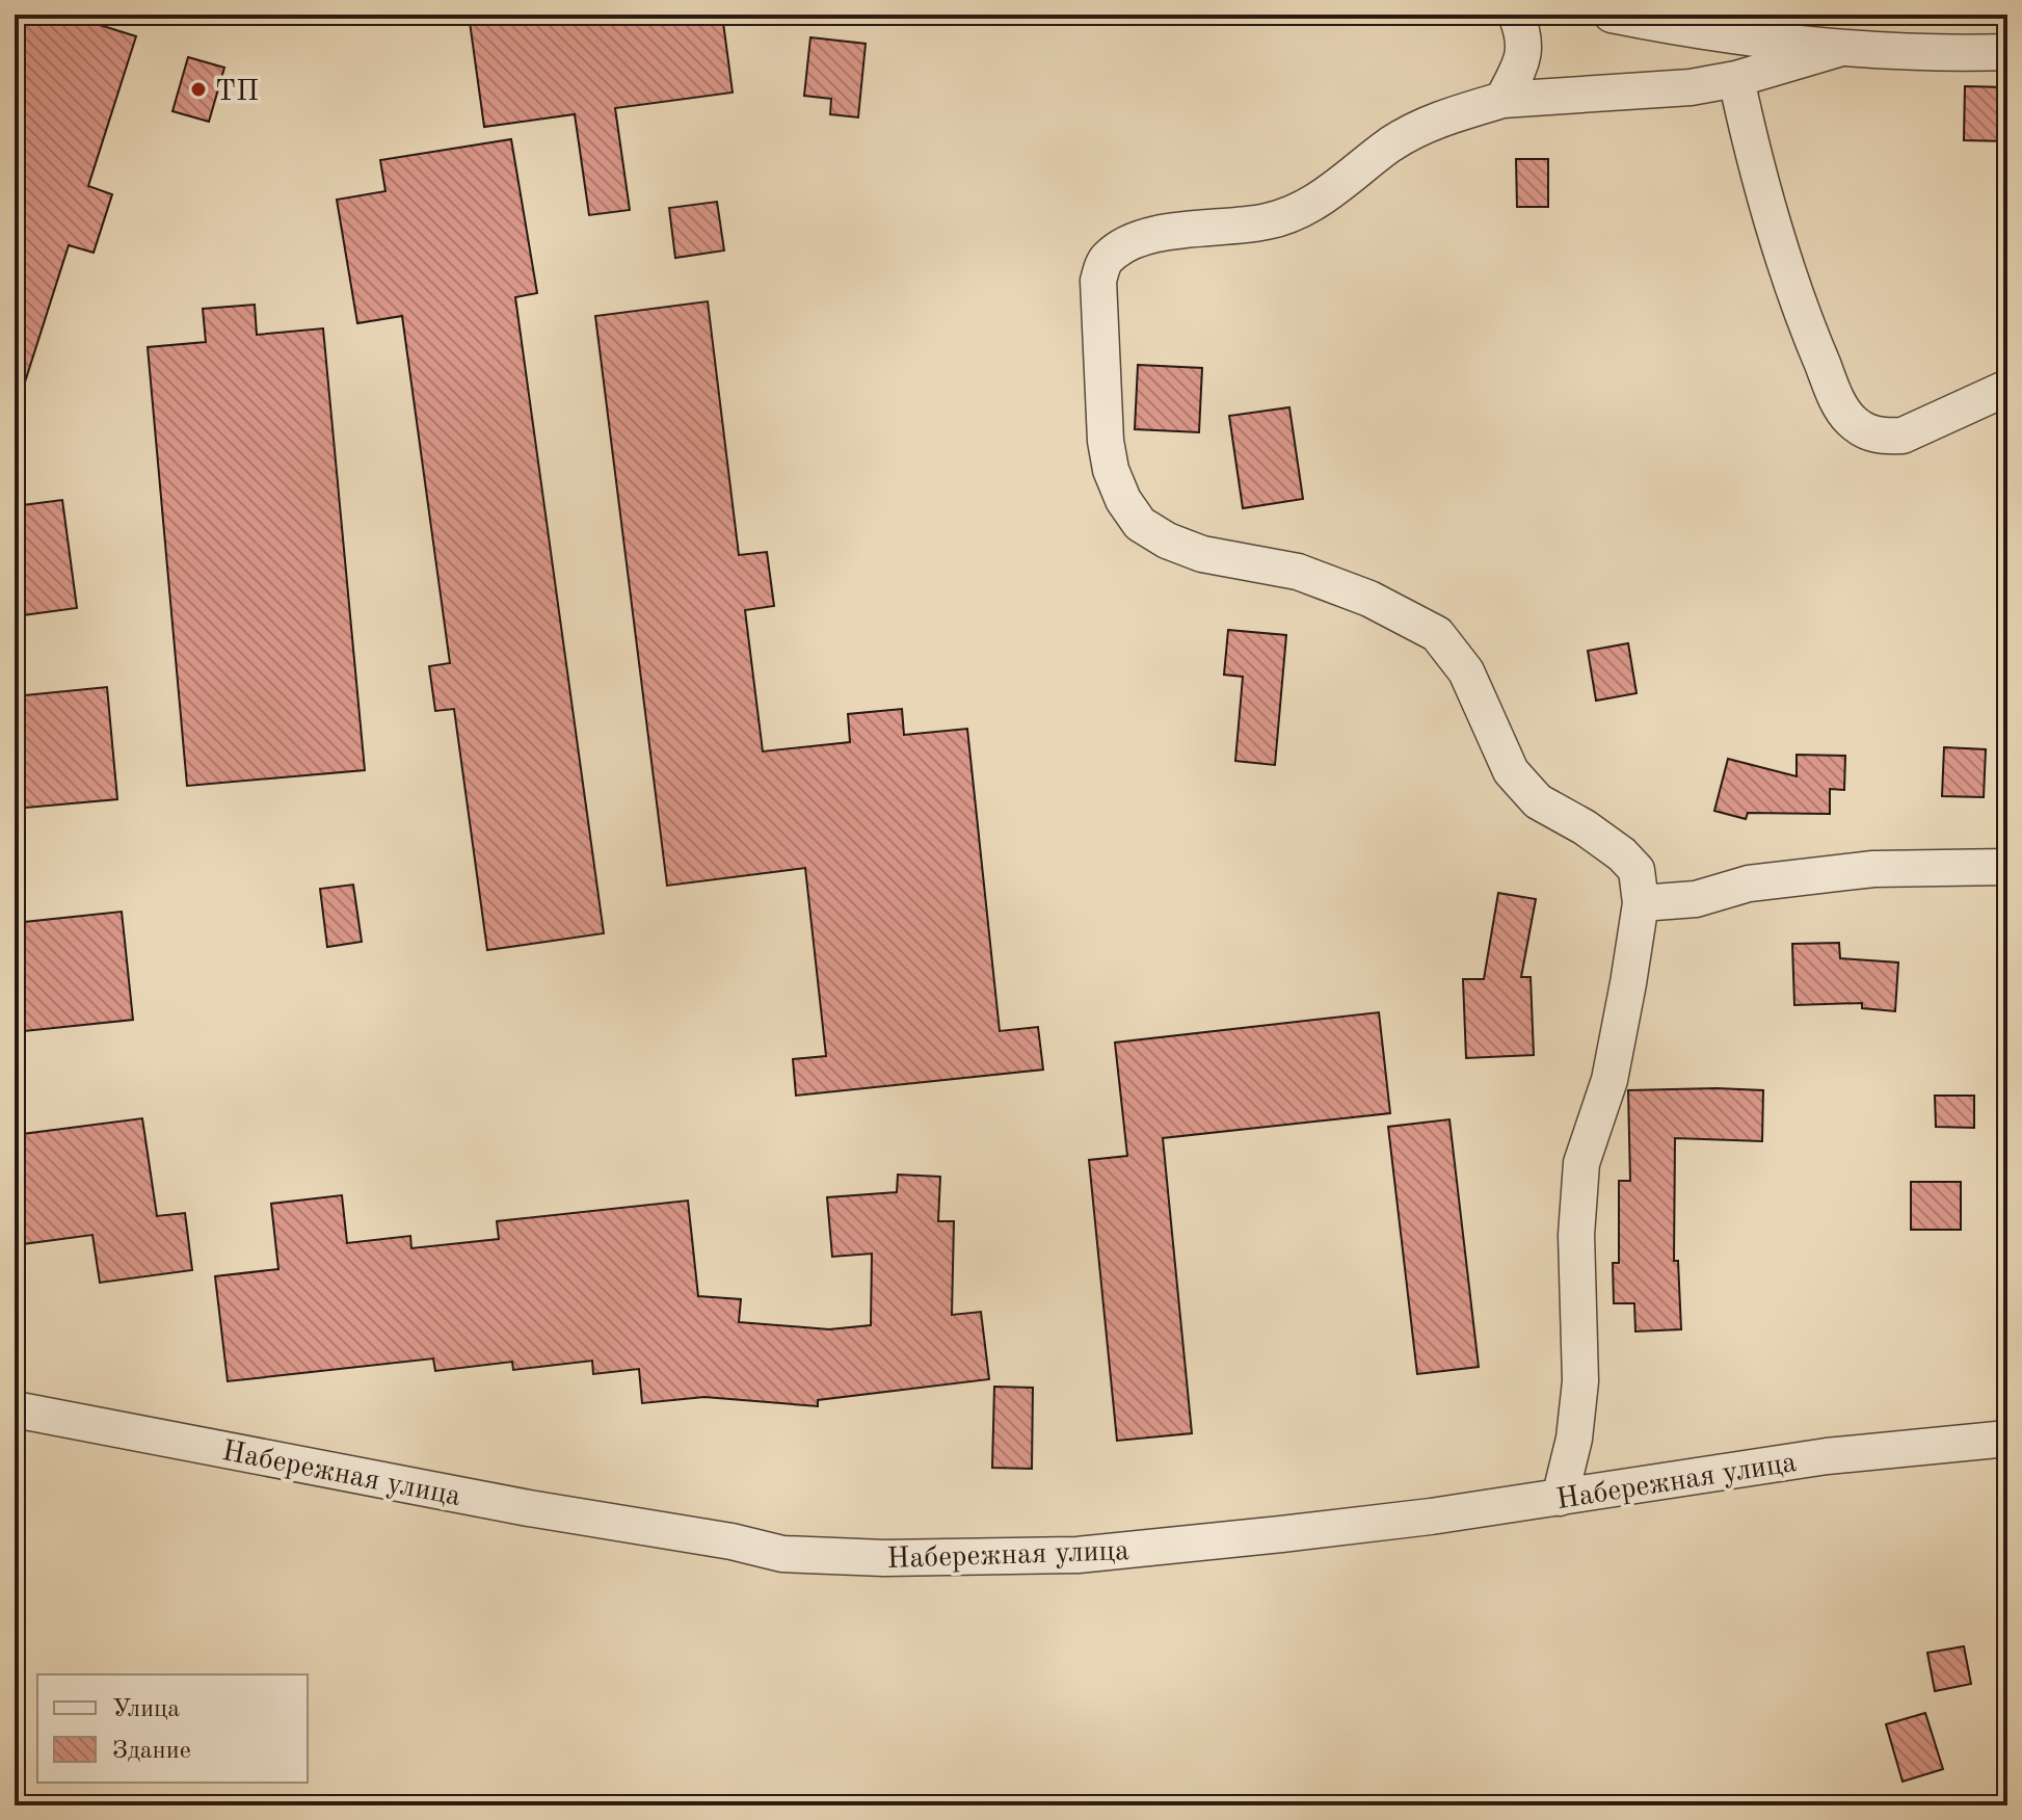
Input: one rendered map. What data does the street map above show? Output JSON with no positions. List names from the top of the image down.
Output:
{
  "streets": {
    "street": ["Набережная улица"]
  },
  "places": ["ТП"],
  "legend": ["Улица", "Здание"]
}
